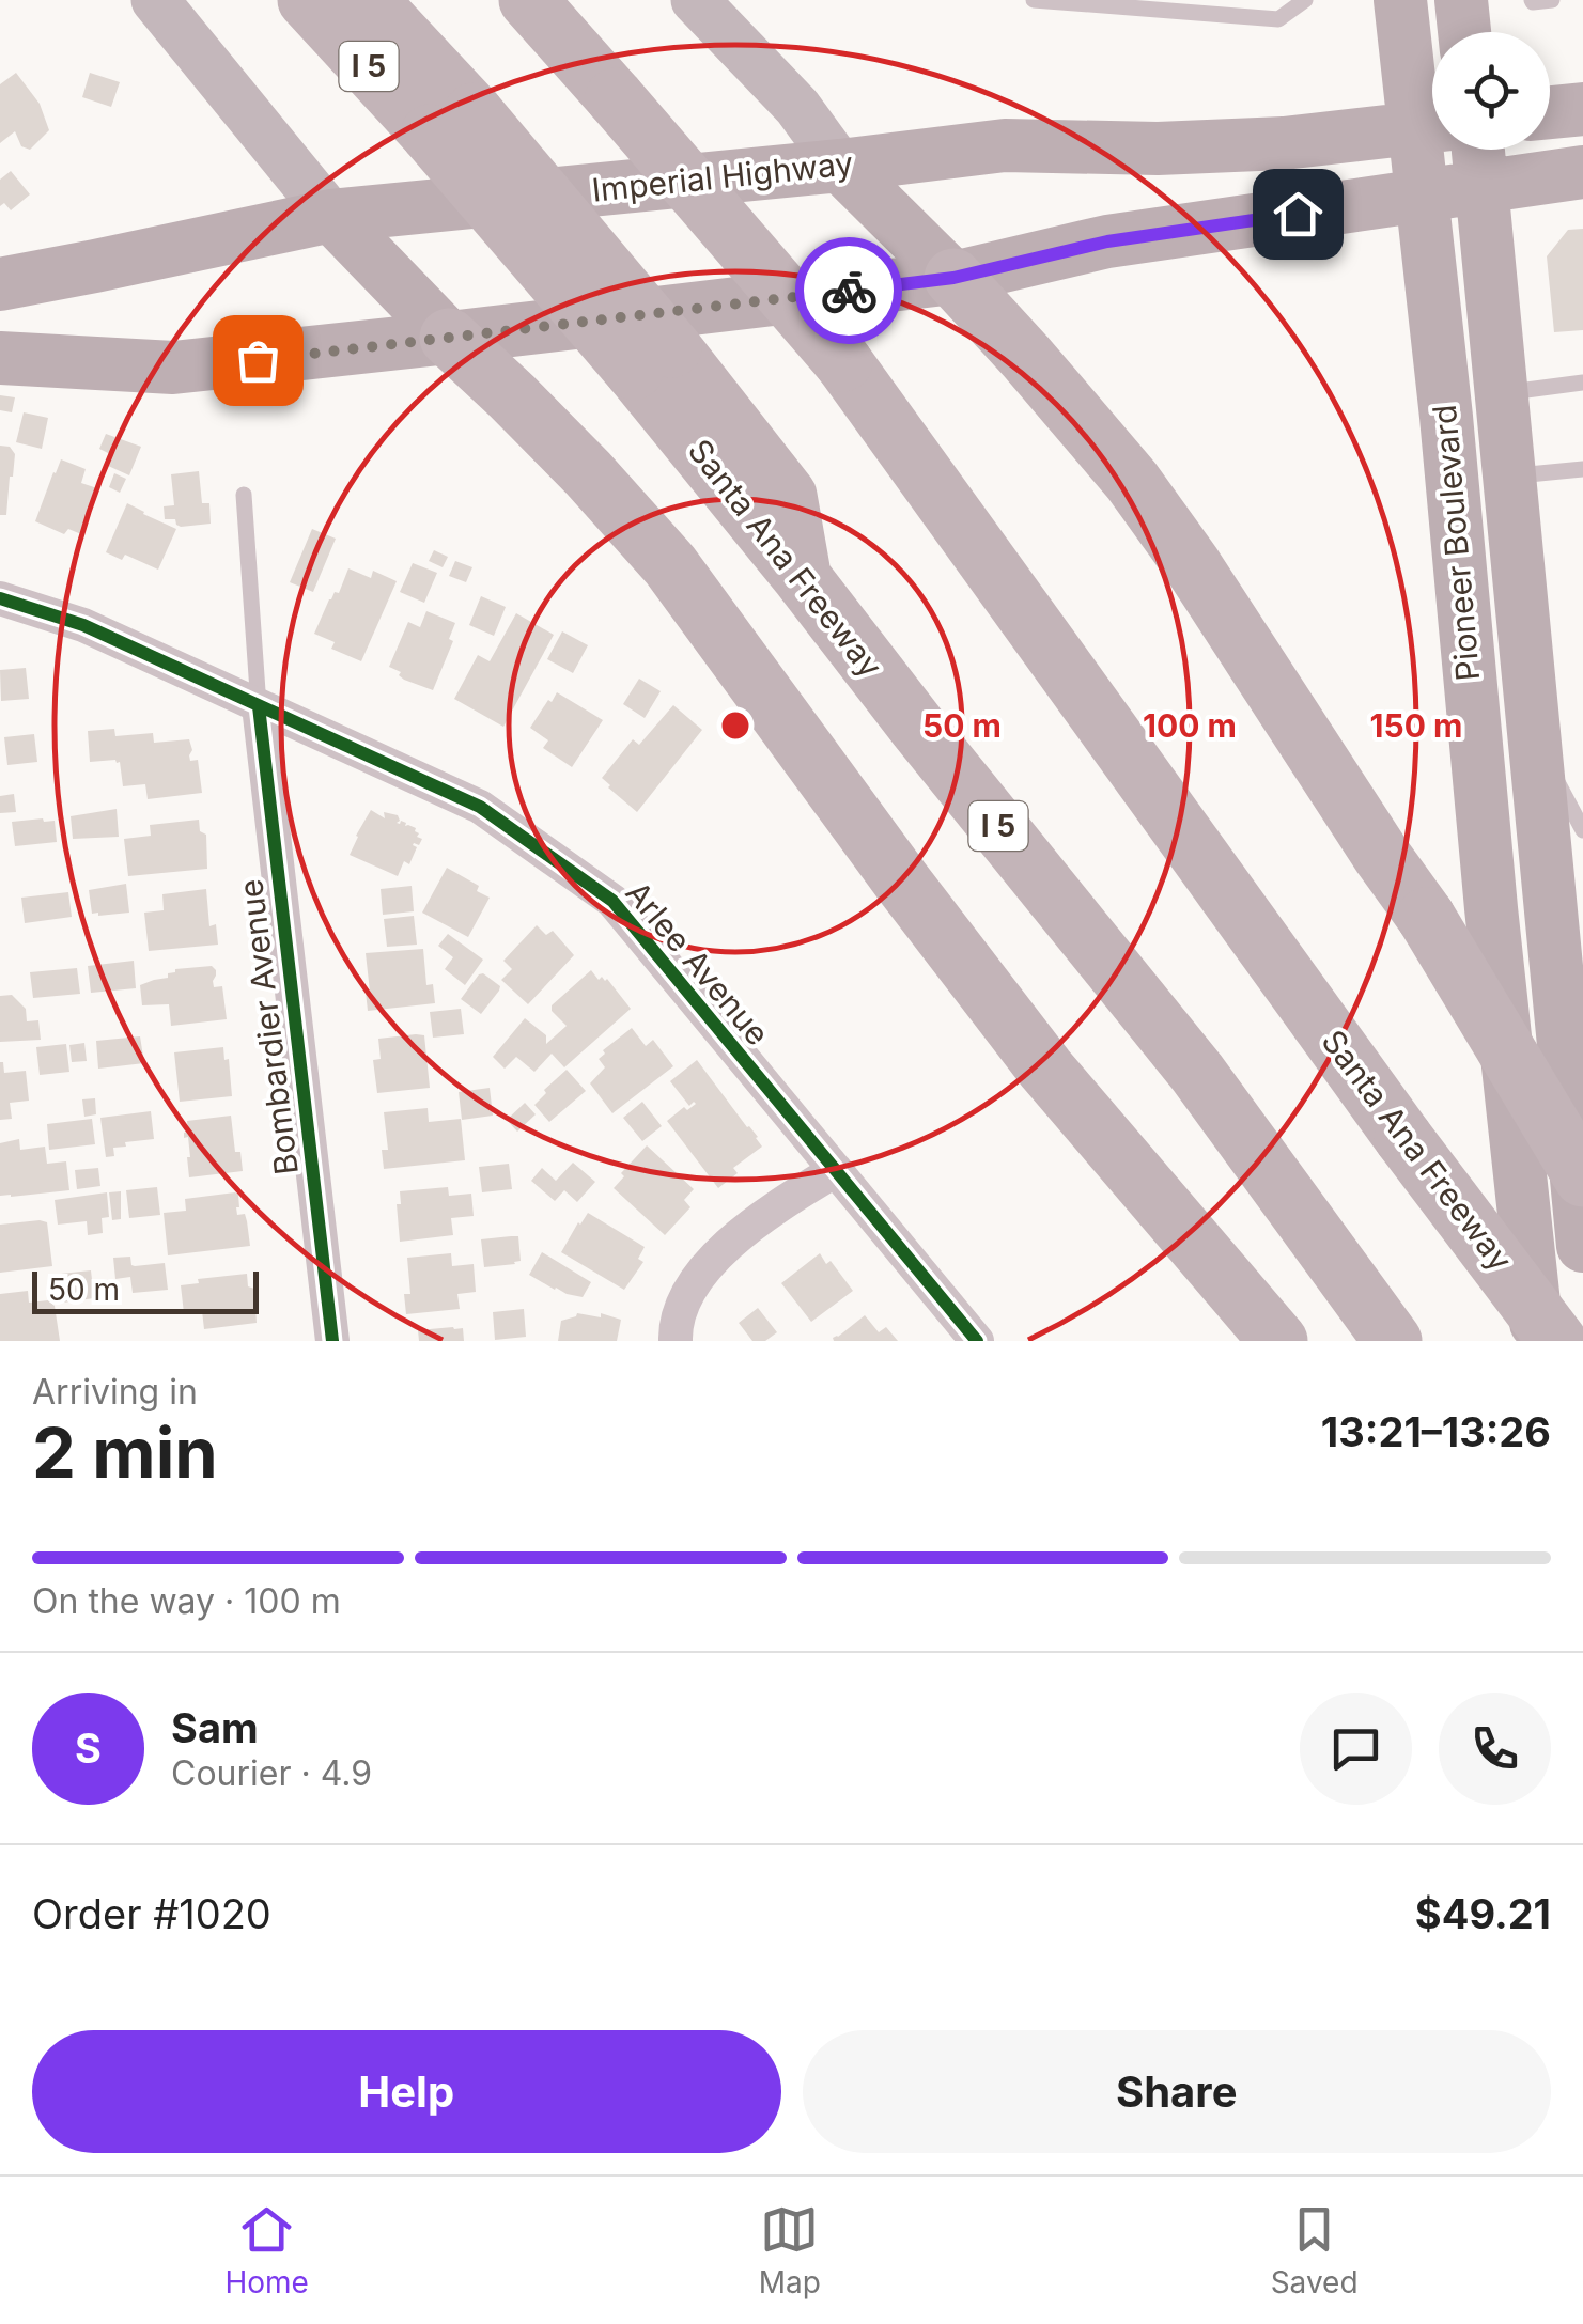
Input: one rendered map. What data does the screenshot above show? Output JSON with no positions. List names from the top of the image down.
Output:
{
  "streets": {
    "highway": ["I 5", "Santa Ana Freeway"],
    "main road": ["Imperial Highway", "Pioneer Boulevard"],
    "street": ["Arlee Avenue", "Bombardier Avenue"]
  },
  "crossings": [
    ["Imperial Highway", "Pioneer Boulevard"],
    ["Arlee Avenue", "Bombardier Avenue"]
  ],
  "scale_bar": "50 m",
  "page": {
    "scale": "50 m",
    "heading": ["2 min", "Arriving in", "13:21–13:26"],
    "panel": [
      "Sam",
      "Courier · 4.9",
      "Order #1020",
      "$49.21"
    ],
    "bar": "On the way · 100 m",
    "round": "S",
    "buttons": ["Help", "Share"],
    "tabs": ["Home", "Map", "Saved"]
  },
  "rings": ["50 m", "100 m", "150 m"]
}
